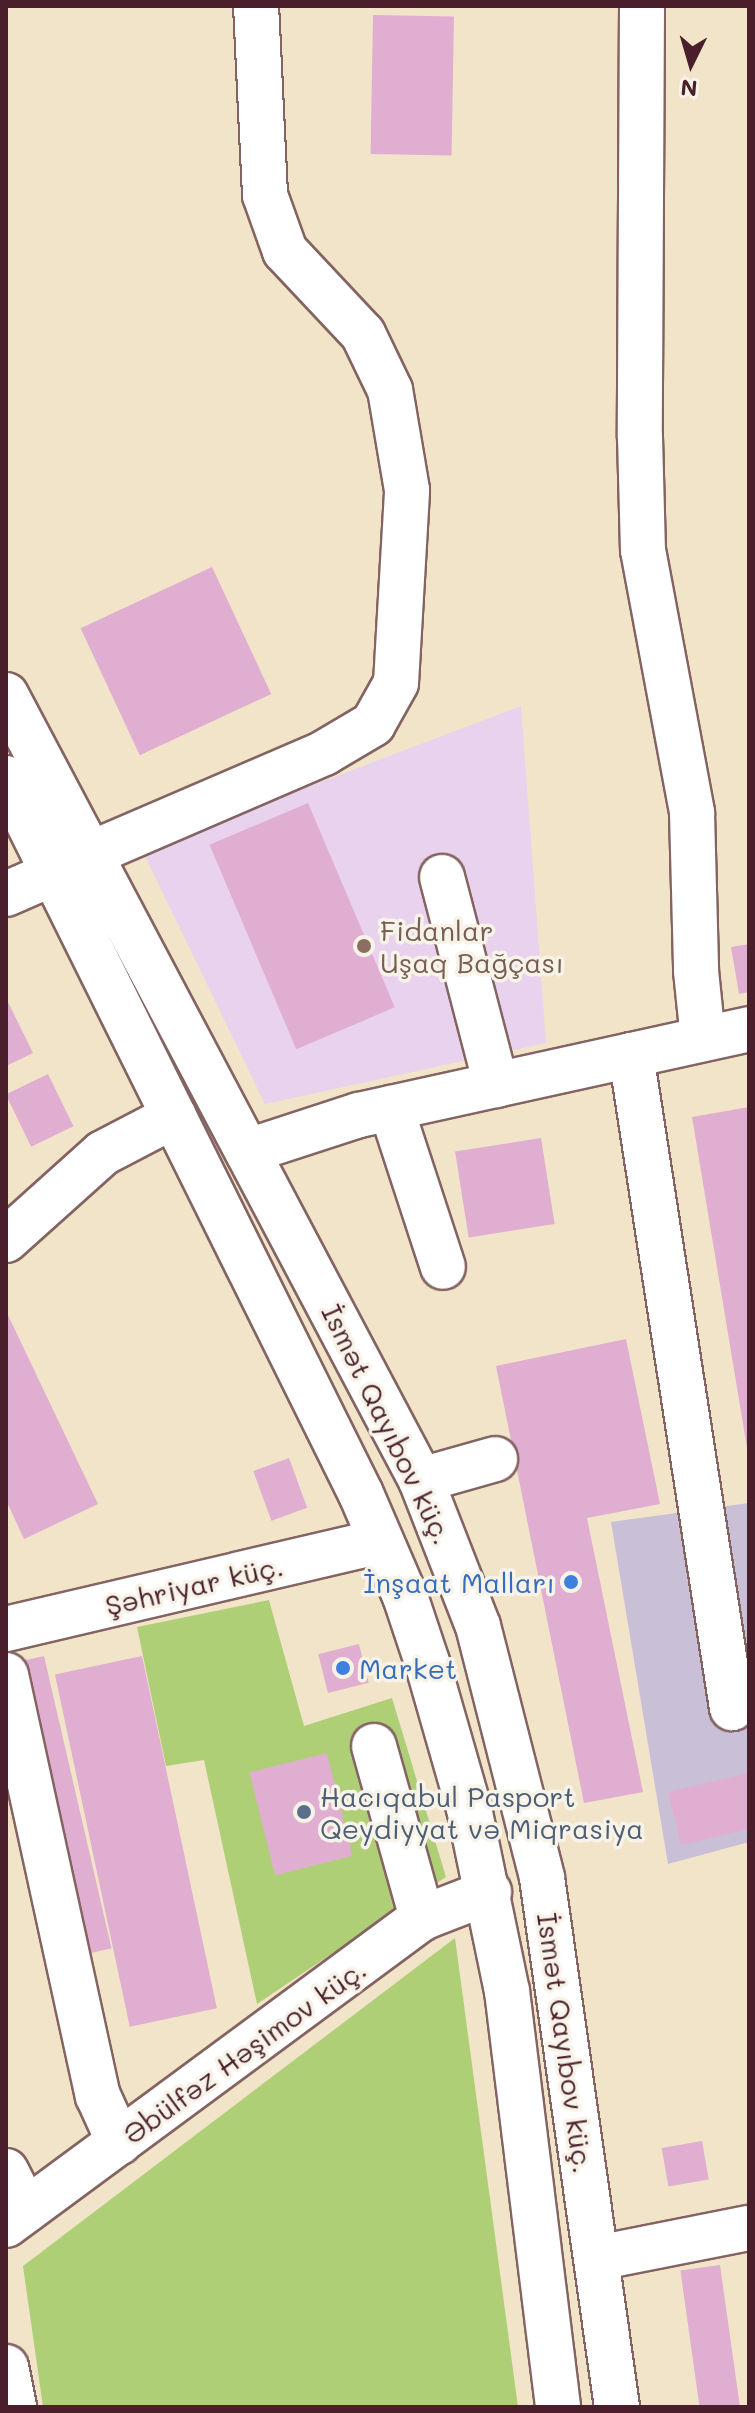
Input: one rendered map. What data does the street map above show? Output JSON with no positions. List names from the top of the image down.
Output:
{
  "streets": {
    "main road": ["İsmət Qayıbov küç.", "Şəhriyar küç.", "Əbülfəz Həşimov küç."]
  },
  "crossings": [
    ["İsmət Qayıbov küç.", "Şəhriyar küç."],
    ["İsmət Qayıbov küç.", "Əbülfəz Həşimov küç."]
  ],
  "places": [
    "Fidanlar Uşaq Bağçası",
    "İnşaat Malları",
    "Market",
    "Hacıqabul Pasport Qeydiyyat və Miqrasiya"
  ],
  "north": "bottom"
}
